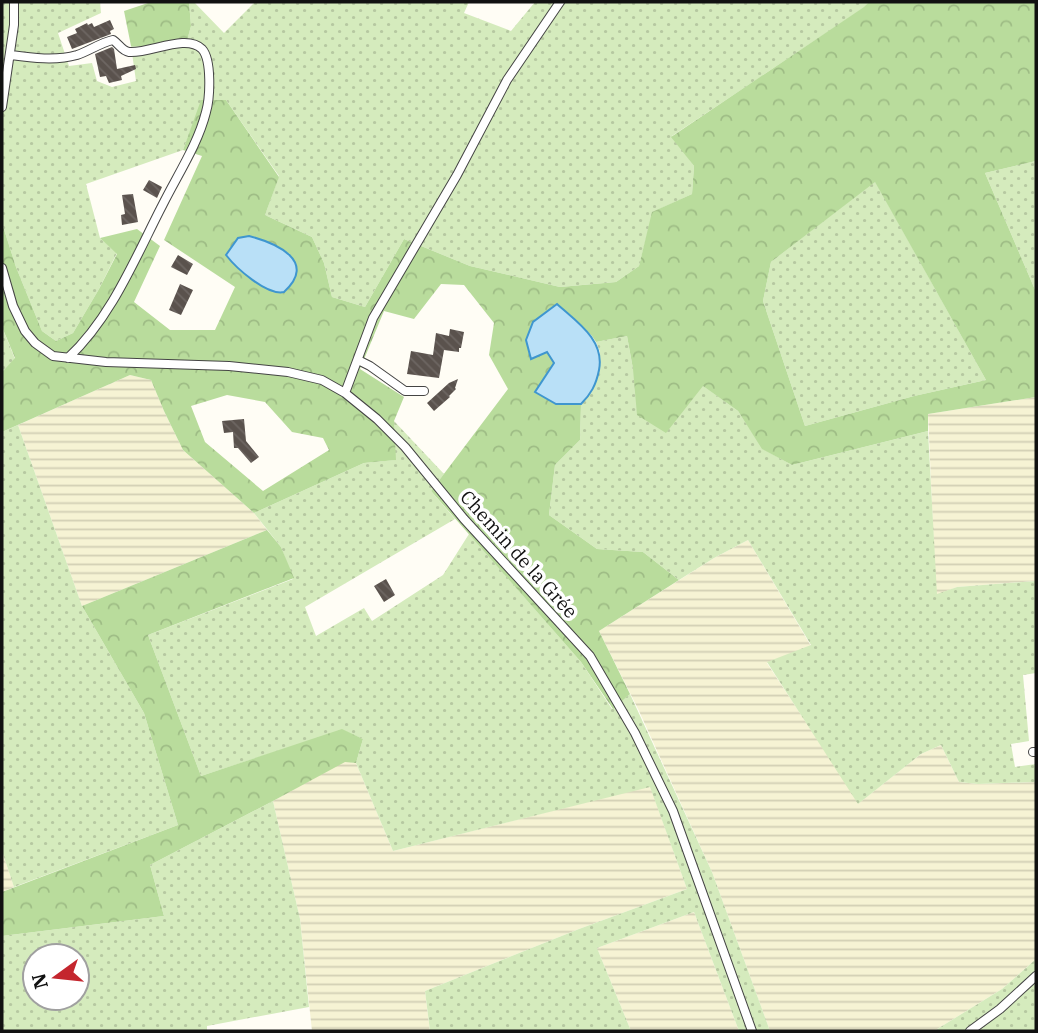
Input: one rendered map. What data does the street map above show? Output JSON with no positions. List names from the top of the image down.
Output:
{
  "streets": {
    "street": ["Chemin de la Grée"]
  },
  "north": "left"
}
